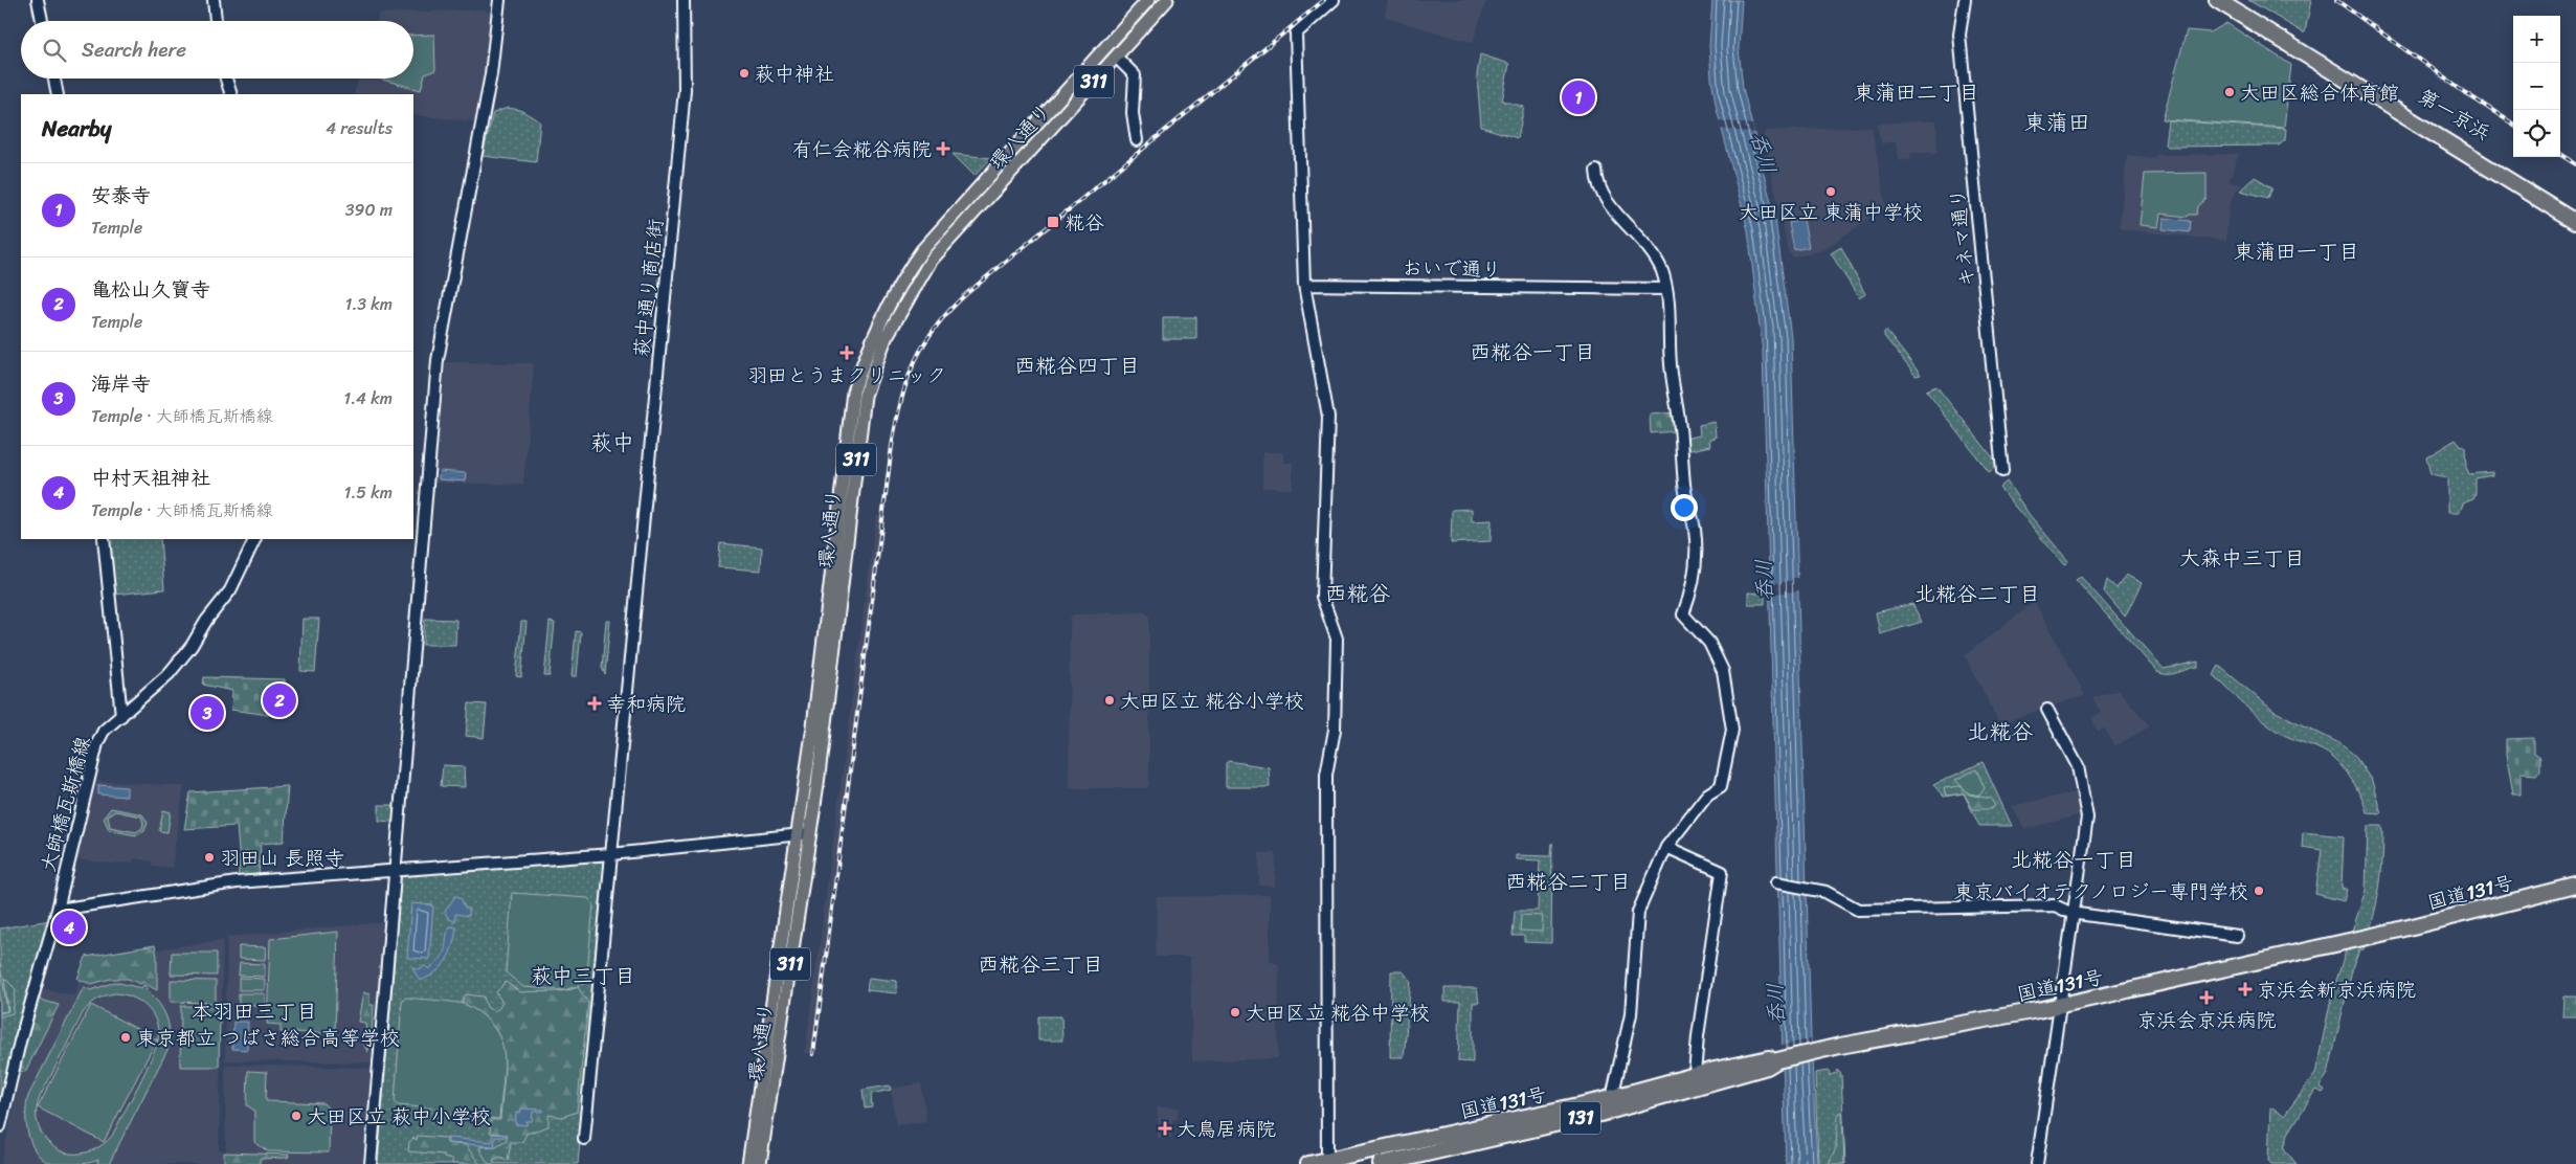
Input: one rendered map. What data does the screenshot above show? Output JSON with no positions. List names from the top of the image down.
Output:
{
  "streets": {
    "highway": ["第一京浜", "国道131号", "131"],
    "main road": ["311", "環八通り"],
    "street": [
      "キネマ通り",
      "おいで通り",
      "萩中通り商店街",
      "大師橋瓦斯橋線"
    ]
  },
  "crossings": [
    ["国道131号", "131"]
  ],
  "districts": [
    "東蒲田二丁目",
    "東蒲田",
    "東蒲田一丁目",
    "西糀谷一丁目",
    "西糀谷四丁目",
    "萩中",
    "大森中三丁目",
    "西糀谷",
    "北糀谷二丁目",
    "北糀谷",
    "北糀谷一丁目",
    "西糀谷二丁目",
    "西糀谷三丁目",
    "萩中三丁目",
    "本羽田三丁目"
  ],
  "water": ["呑川"],
  "places": {
    "other": [
      "萩中神社",
      "大田区総合体育館",
      "大田区立 東蒲中学校",
      "大田区立 糀谷小学校",
      "羽田山 長照寺",
      "東京バイオテクノロジー専門学校",
      "大田区立 糀谷中学校",
      "東京都立 つばさ総合高等学校",
      "大田区立 萩中小学校"
    ],
    "health": [
      "有仁会糀谷病院",
      "羽田とうまクリニック",
      "幸和病院",
      "京浜会新京浜病院",
      "京浜会京浜病院",
      "大鳥居病院"
    ],
    "transit": ["糀谷"]
  },
  "page": {
    "map_buttons": ["+", "−"],
    "search": "Search here",
    "pins": [
      "1",
      "2",
      "3",
      "4"
    ],
    "heading": ["Nearby", "4 results"],
    "list": [
      {
        "mark": "1",
        "name": "安泰寺",
        "note": "Temple",
        "value": "390 m"
      },
      {
        "mark": "2",
        "name": "亀松山久寶寺",
        "note": "Temple",
        "value": "1.3 km"
      },
      {
        "mark": "3",
        "name": "海岸寺",
        "note": "Temple · 大師橋瓦斯橋線",
        "value": "1.4 km"
      },
      {
        "mark": "4",
        "name": "中村天祖神社",
        "note": "Temple · 大師橋瓦斯橋線",
        "value": "1.5 km"
      }
    ]
  }
}
